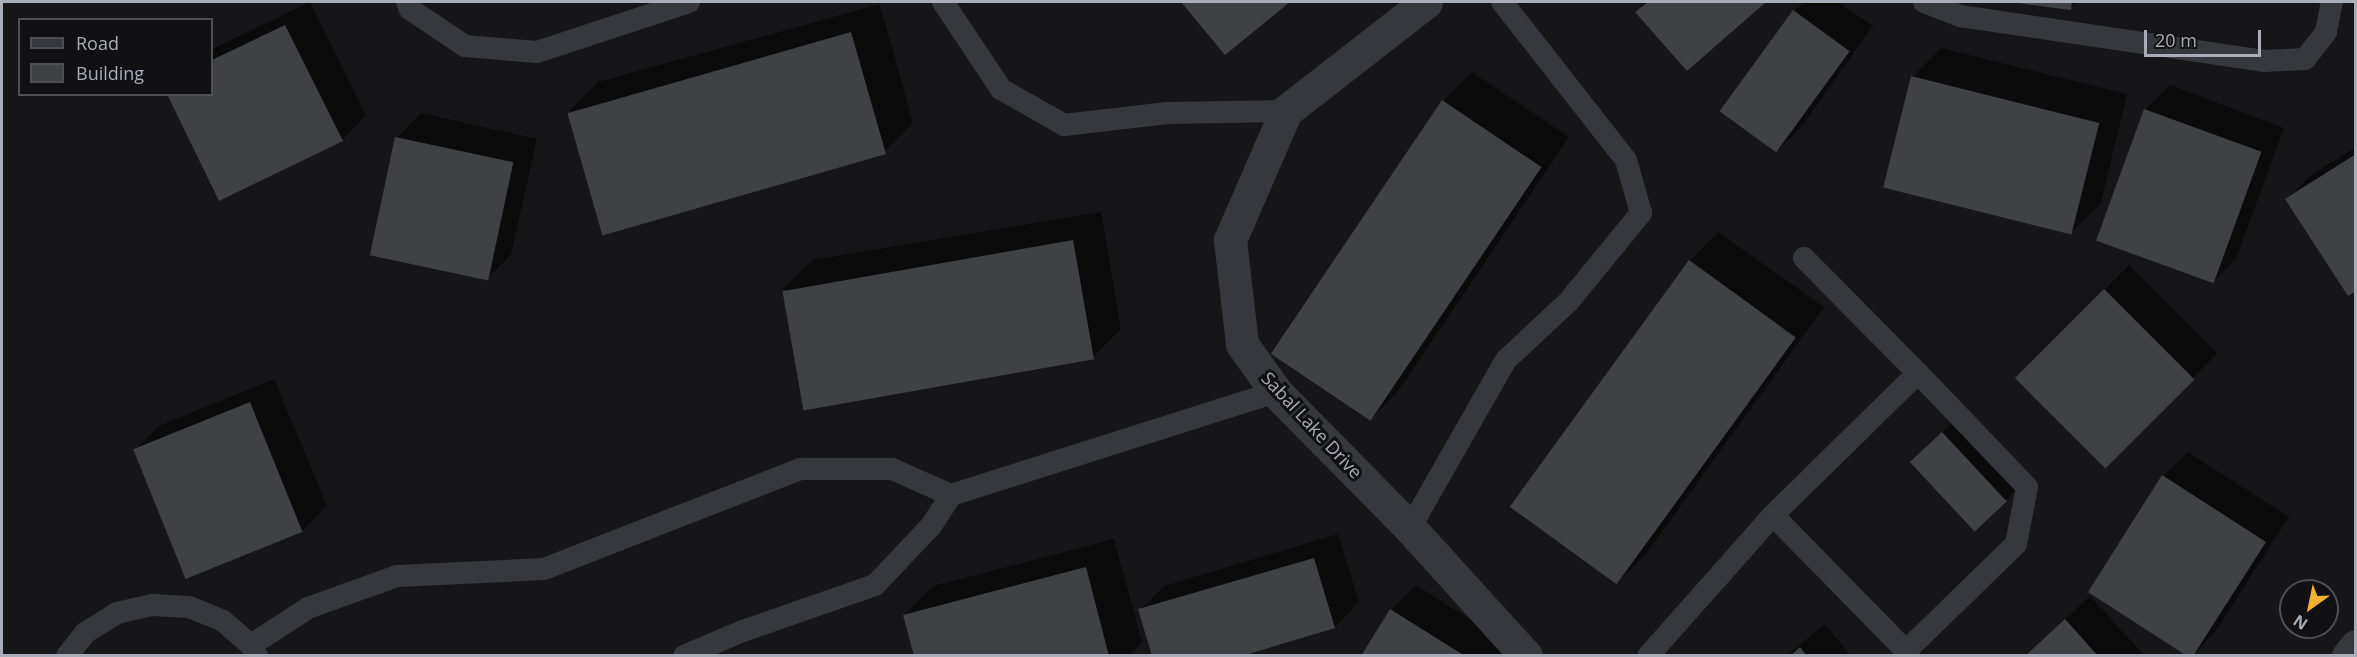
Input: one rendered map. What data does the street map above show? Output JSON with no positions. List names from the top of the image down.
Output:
{
  "streets": {
    "street": ["Sabal Lake Drive"]
  },
  "legend": ["Road", "Building"],
  "scale_bar": "20 m",
  "north": "bottom left"
}
